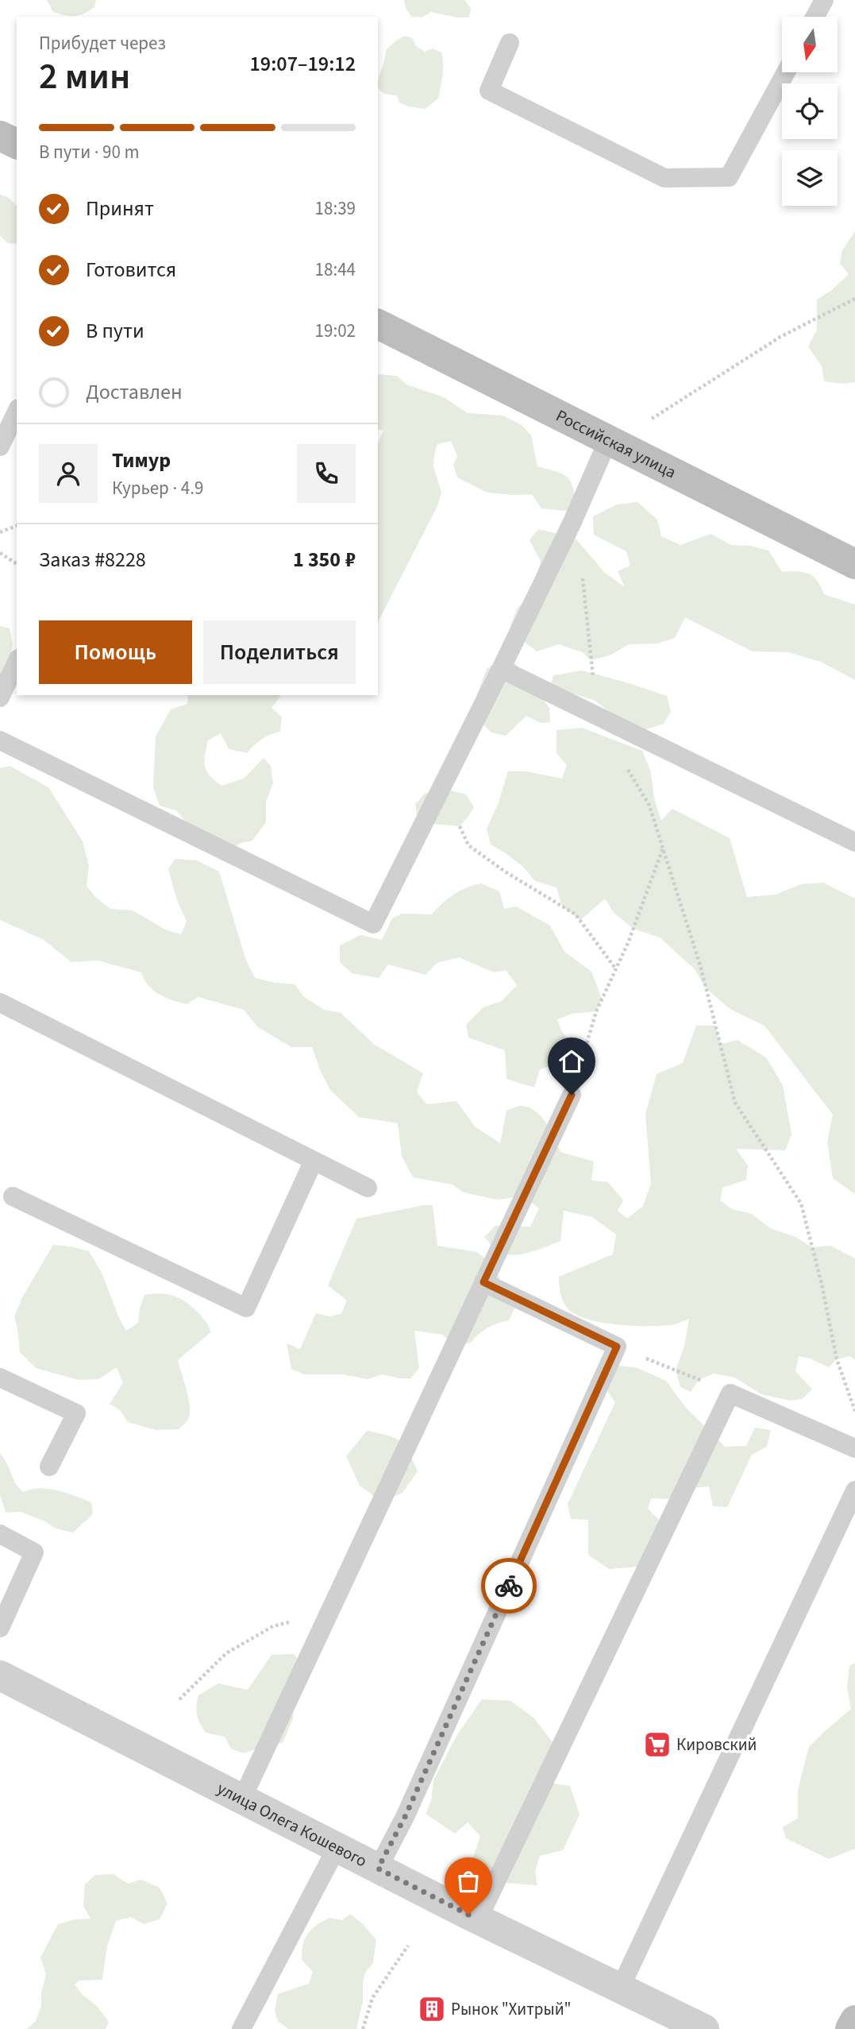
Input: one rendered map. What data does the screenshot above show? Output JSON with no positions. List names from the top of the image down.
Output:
{
  "streets": {
    "main road": ["Российская улица"],
    "street": ["улица Олега Кошевого"]
  },
  "places": {
    "supermarket": ["Кировский"],
    "building": ["Рынок \"Хитрый\""]
  },
  "north": "bottom",
  "page": {
    "heading": ["2 мин", "Прибудет через", "19:07–19:12"],
    "panel": [
      "Тимур",
      "Курьер · 4.9",
      "Заказ #8228",
      "1 350 ₽"
    ],
    "bar": "В пути · 90 m",
    "list": [
      ["Принят", "18:39"],
      ["Готовится", "18:44"],
      ["В пути", "19:02"],
      "Доставлен"
    ],
    "buttons": ["Помощь", "Поделиться"]
  }
}
